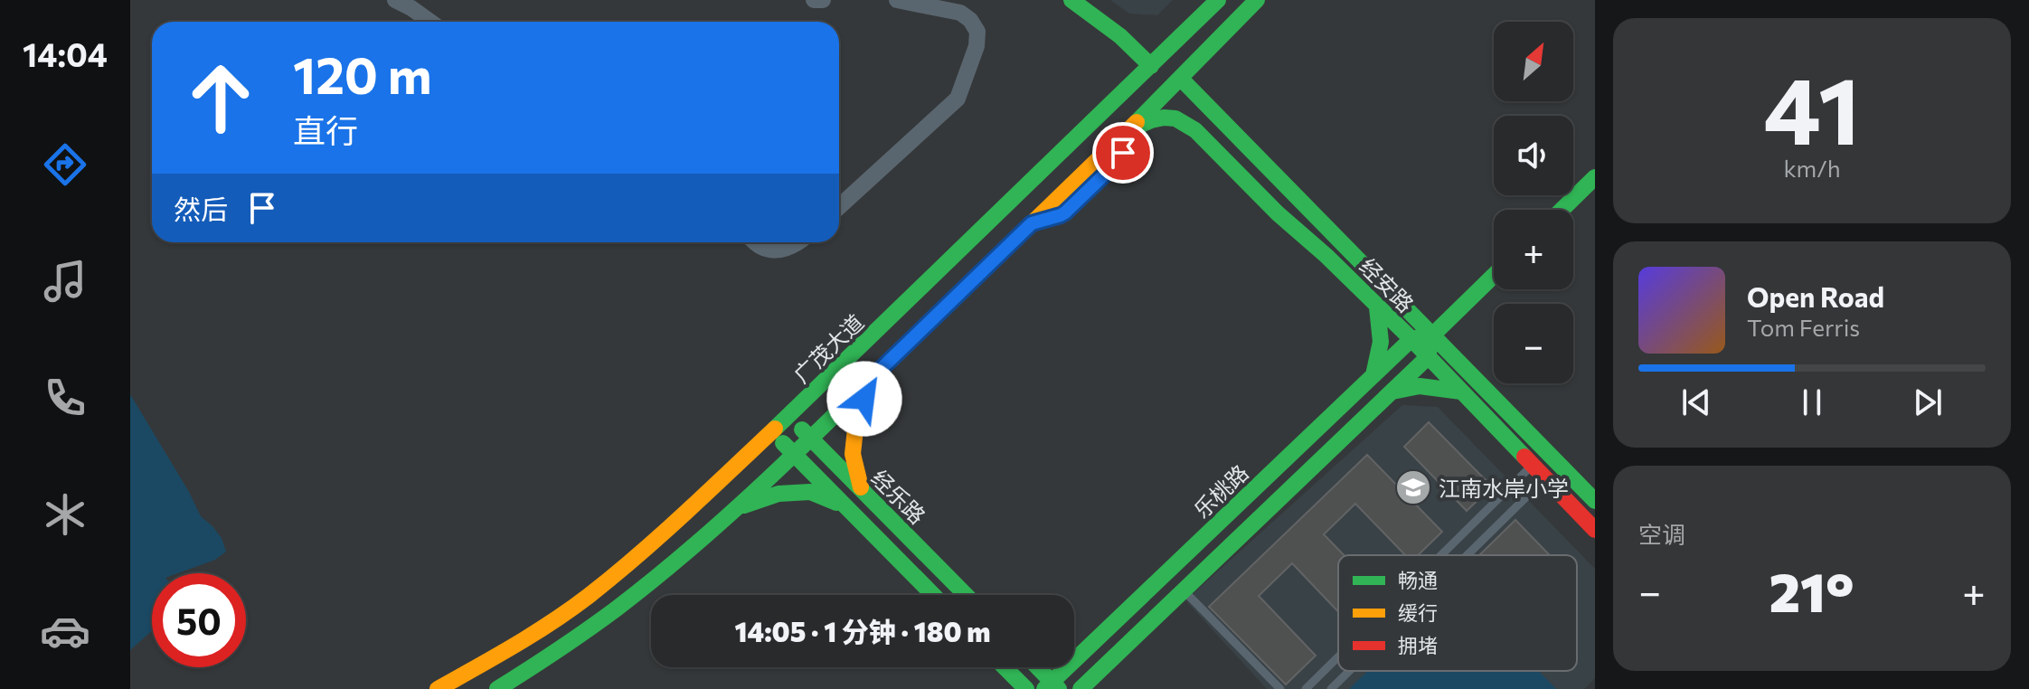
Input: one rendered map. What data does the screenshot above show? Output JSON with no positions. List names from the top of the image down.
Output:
{
  "streets": {
    "main road": [
      "经安路",
      "广茂大道",
      "乐桃路",
      "经乐路"
    ]
  },
  "crossings": [
    ["经安路", "乐桃路"],
    ["广茂大道", "经乐路"]
  ],
  "places": {
    "school or university": ["江南水岸小学"]
  },
  "legend": ["畅通", "缓行", "拥堵"],
  "north": "top right",
  "page": {
    "tabs": "14:04",
    "tile": [
      ["41", "km/h"],
      "空调"
    ],
    "map_buttons": ["+", "−"],
    "turn": ["120 m", "直行"],
    "then": "然后",
    "song": ["Open Road", "Tom Ferris"],
    "heat": ["−", "21°", "+"],
    "limit": "50",
    "trip": "14:05 · 1 分钟 · 180 m"
  }
}
